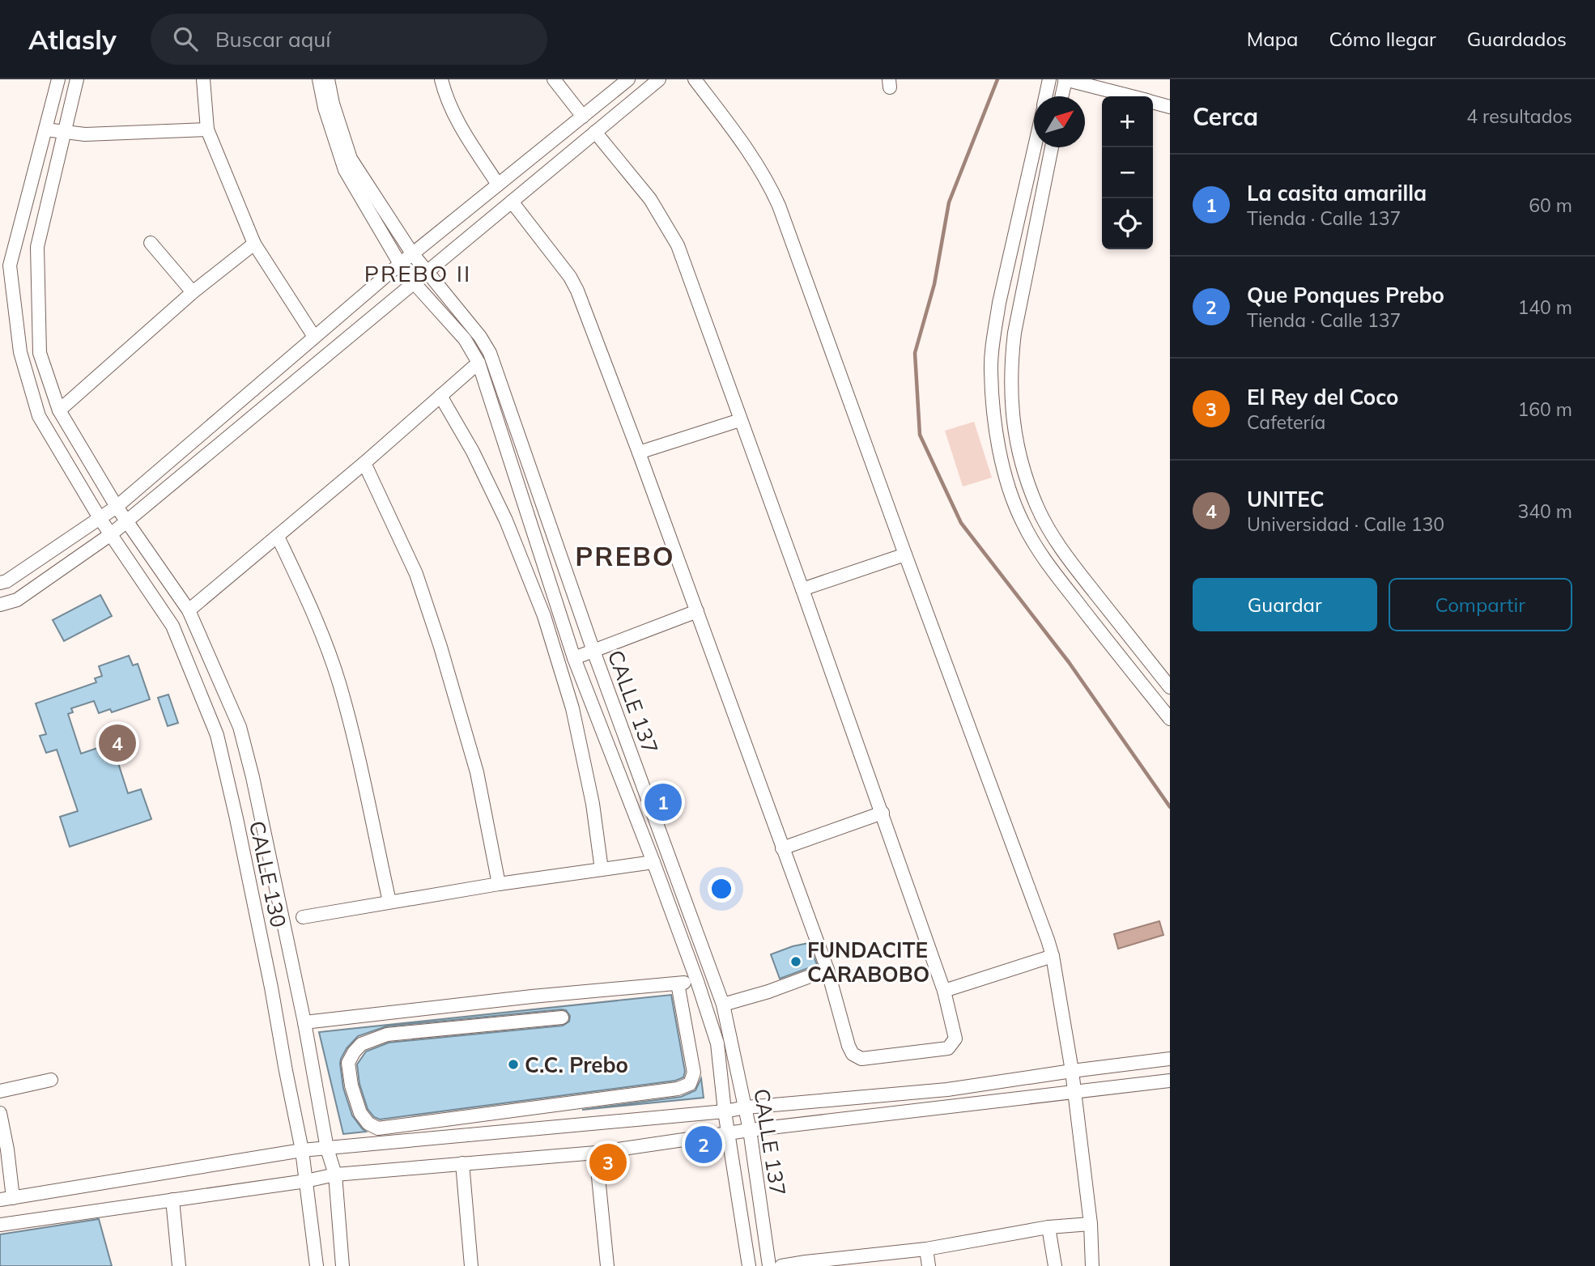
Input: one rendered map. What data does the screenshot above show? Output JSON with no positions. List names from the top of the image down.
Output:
{
  "streets": {
    "street": ["CALLE 137", "CALLE 130"]
  },
  "districts": ["PREBO II", "PREBO"],
  "places": ["FUNDACITE CARABOBO", "C.C. Prebo"],
  "north": "top right",
  "page": {
    "header": "Atlasly",
    "search": "Buscar aquí",
    "nav": ["Mapa", "Cómo llegar", "Guardados"],
    "heading": ["Cerca", "4 resultados"],
    "map_buttons": ["+", "−"],
    "list": [
      {
        "mark": "1",
        "name": "La casita amarilla",
        "note": "Tienda · Calle 137",
        "value": "60 m"
      },
      {
        "mark": "2",
        "name": "Que Ponques Prebo",
        "note": "Tienda · Calle 137",
        "value": "140 m"
      },
      {
        "mark": "3",
        "name": "El Rey del Coco",
        "note": "Cafetería",
        "value": "160 m"
      },
      {
        "mark": "4",
        "name": "UNITEC",
        "note": "Universidad · Calle 130",
        "value": "340 m"
      }
    ],
    "buttons": ["Guardar", "Compartir"],
    "pins": [
      "4",
      "1",
      "2",
      "3"
    ]
  }
}
